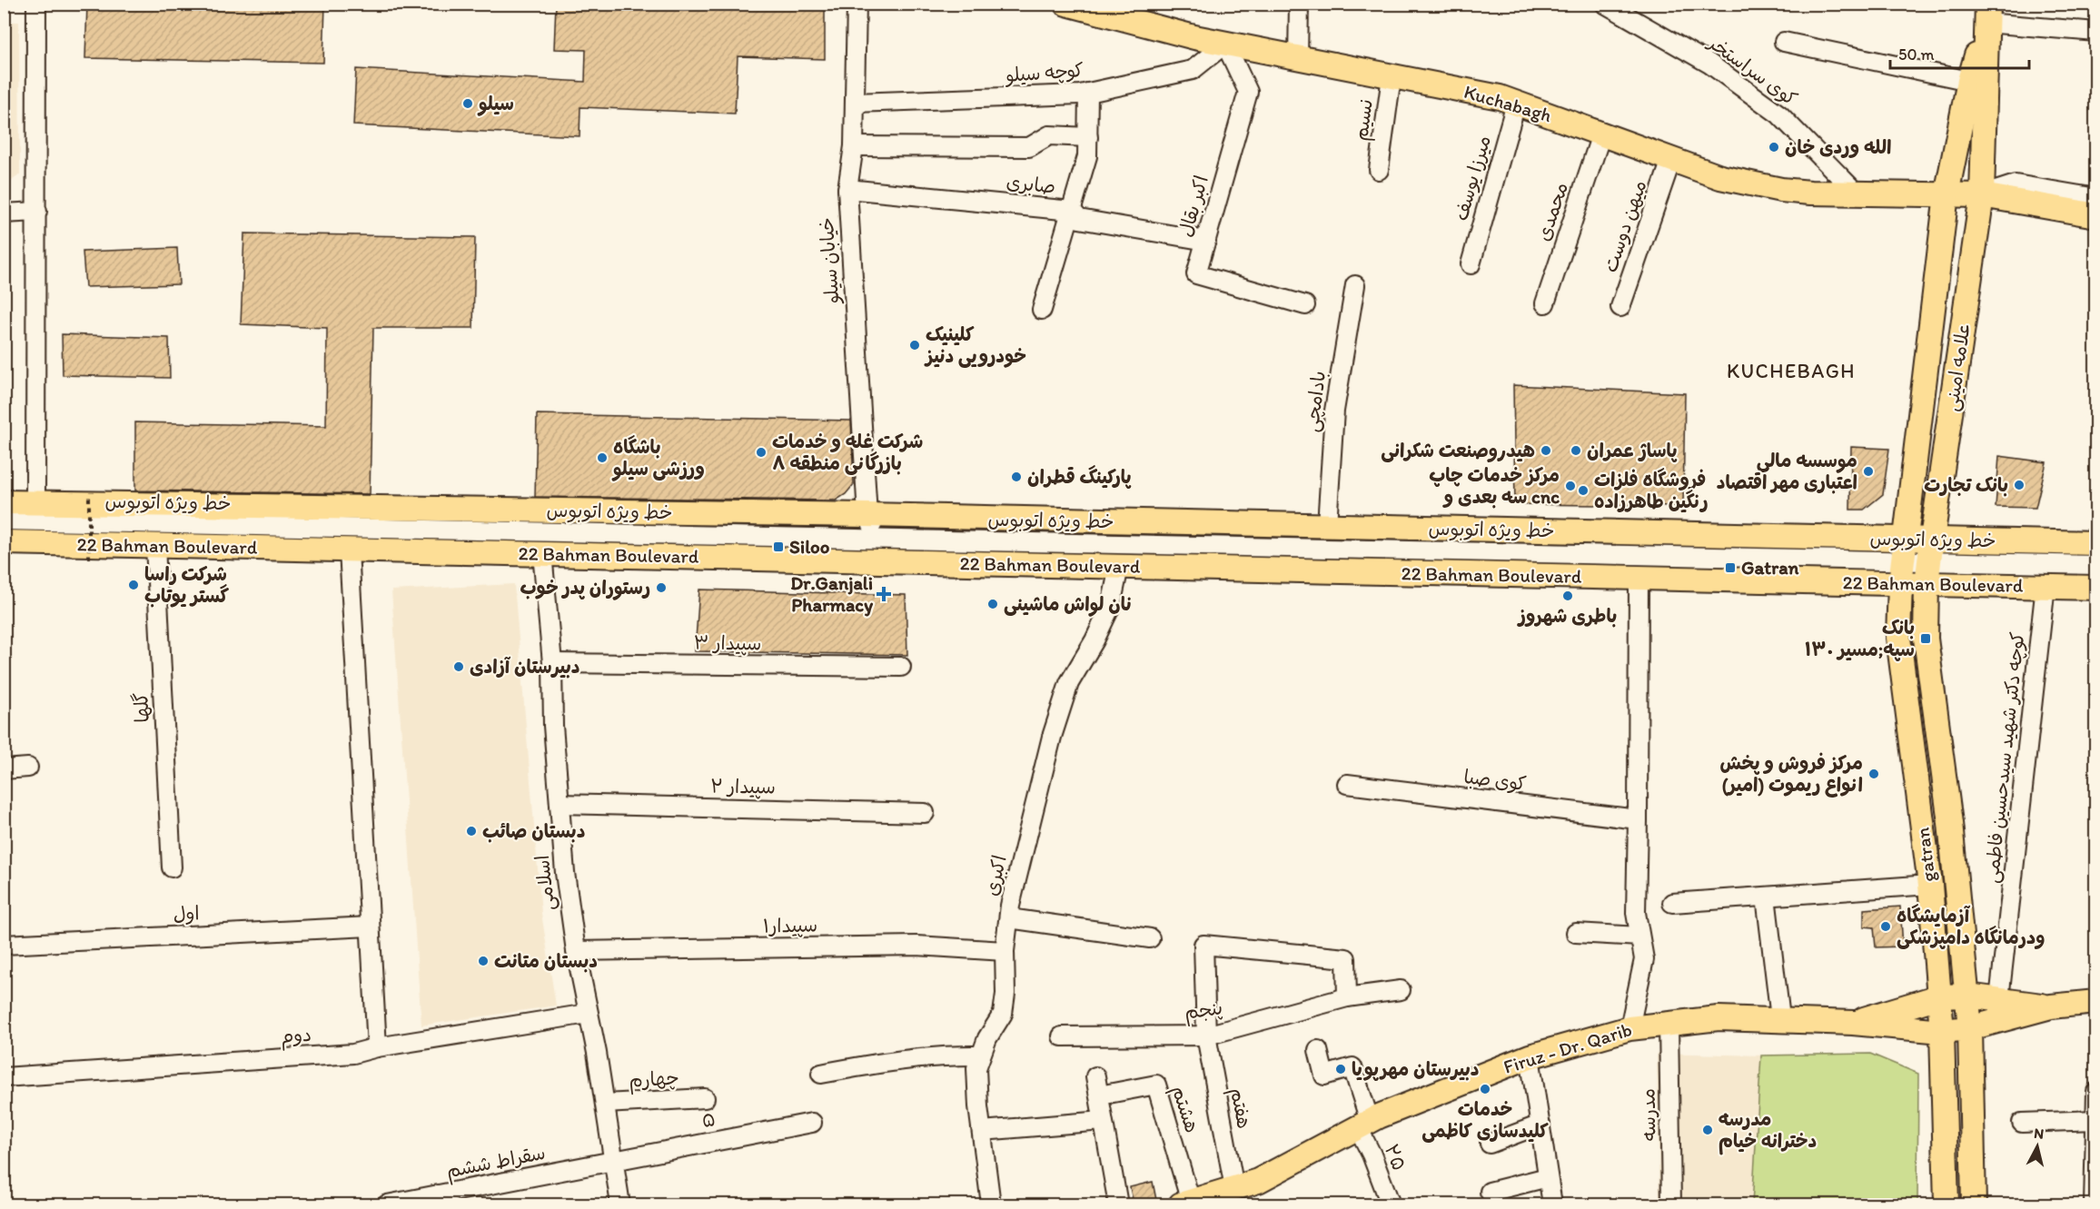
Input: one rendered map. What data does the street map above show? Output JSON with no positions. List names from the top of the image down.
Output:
{
  "streets": {
    "main road": [
      "Kuchabagh",
      "علامه امینی",
      "22 Bahman Boulevard",
      "gatran",
      "Firuz - Dr. Qarib"
    ],
    "street": [
      "کوی سراستخر",
      "کوچه سیلو",
      "نسیم",
      "میرزا یوسف",
      "صابری",
      "اکبر بقال",
      "محمدی",
      "میهن دوست",
      "خیابان سیلو",
      "بادامچی",
      "خط ویژه اتوبوس",
      "سپیدار ۳",
      "گلها",
      "کوچه دکتر شهید سیدحسین فاطمی",
      "کوی صبا",
      "سپیدار ۲",
      "اکبری",
      "اسلامی",
      "اول",
      "سپیدار۱",
      "پنجم",
      "دوم",
      "چهارم",
      "هفتم",
      "هشتم",
      "مدرسه",
      "۵",
      "۲۵",
      "سقراط ششم"
    ]
  },
  "crossings": [
    ["کوی سراستخر", "Kuchabagh"],
    ["کوچه سیلو", "Kuchabagh"],
    ["کوچه سیلو", "اکبر بقال"],
    ["کوچه سیلو", "خیابان سیلو"],
    ["Kuchabagh", "نسیم"],
    ["Kuchabagh", "میرزا یوسف"],
    ["Kuchabagh", "اکبر بقال"],
    ["Kuchabagh", "محمدی"],
    ["Kuchabagh", "میهن دوست"],
    ["Kuchabagh", "علامه امینی"],
    ["صابری", "اکبر بقال"],
    ["صابری", "خیابان سیلو"],
    ["خیابان سیلو", "22 Bahman Boulevard"],
    ["علامه امینی", "خط ویژه اتوبوس"],
    ["علامه امینی", "22 Bahman Boulevard"],
    ["علامه امینی", "gatran"],
    ["بادامچی", "22 Bahman Boulevard"],
    ["خط ویژه اتوبوس", "22 Bahman Boulevard"],
    ["خط ویژه اتوبوس", "gatran"],
    ["22 Bahman Boulevard", "گلها"],
    ["22 Bahman Boulevard", "کوچه دکتر شهید سیدحسین فاطمی"],
    ["22 Bahman Boulevard", "gatran"],
    ["22 Bahman Boulevard", "اکبری"],
    ["22 Bahman Boulevard", "اسلامی"],
    ["سپیدار ۳", "اسلامی"],
    ["سپیدار ۲", "اسلامی"],
    ["gatran", "Firuz - Dr. Qarib"],
    ["اکبری", "سپیدار۱"],
    ["اسلامی", "سپیدار۱"],
    ["اسلامی", "دوم"],
    ["اسلامی", "چهارم"],
    ["اسلامی", "۵"],
    ["اسلامی", "سقراط ششم"],
    ["پنجم", "هفتم"],
    ["Firuz - Dr. Qarib", "هفتم"],
    ["Firuz - Dr. Qarib", "هشتم"],
    ["Firuz - Dr. Qarib", "مدرسه"],
    ["Firuz - Dr. Qarib", "۲۵"],
    ["۵", "سقراط ششم"]
  ],
  "districts": ["KUCHEBAGH"],
  "places": {
    "other": [
      "سیلو",
      "الله وردی خان",
      "کلینیک خودرویی دنیز",
      "هیدروصنعت شکرانی",
      "پاساژ عمران",
      "شرکت غله و خدمات بازرگانی منطقه ۸",
      "باشگاه ورزشی سیلو",
      "موسسه مالی اعتباری مهر اقتصاد",
      "پارکینگ قطران",
      "بانک تجارت",
      "مرکز خدمات چاپ سه بعدی و cnc",
      "فروشگاه فلزات رنگین طاهرزاده",
      "شرکت راسا گستر یوتاب",
      "رستوران پدر خوب",
      "باطری شهروز",
      "نان لواش ماشینی",
      "دبیرستان آزادی",
      "مرکز فروش و پخش انواع ریموت (امیر)",
      "دبستان صائب",
      "آزمایشگاه ودرمانگاه دامپزشکی",
      "دبستان متانت",
      "دبیرستان مهرپویا",
      "خدمات کلیدسازی کاظمی",
      "مدرسه دخترانه خیام"
    ],
    "transit": ["Siloo", "Gatran", "بانک سپه;مسیر ۱۳۰"],
    "health": ["Dr.Ganjali Pharmacy"]
  },
  "scale_bar": "50 m",
  "north": "top"
}
